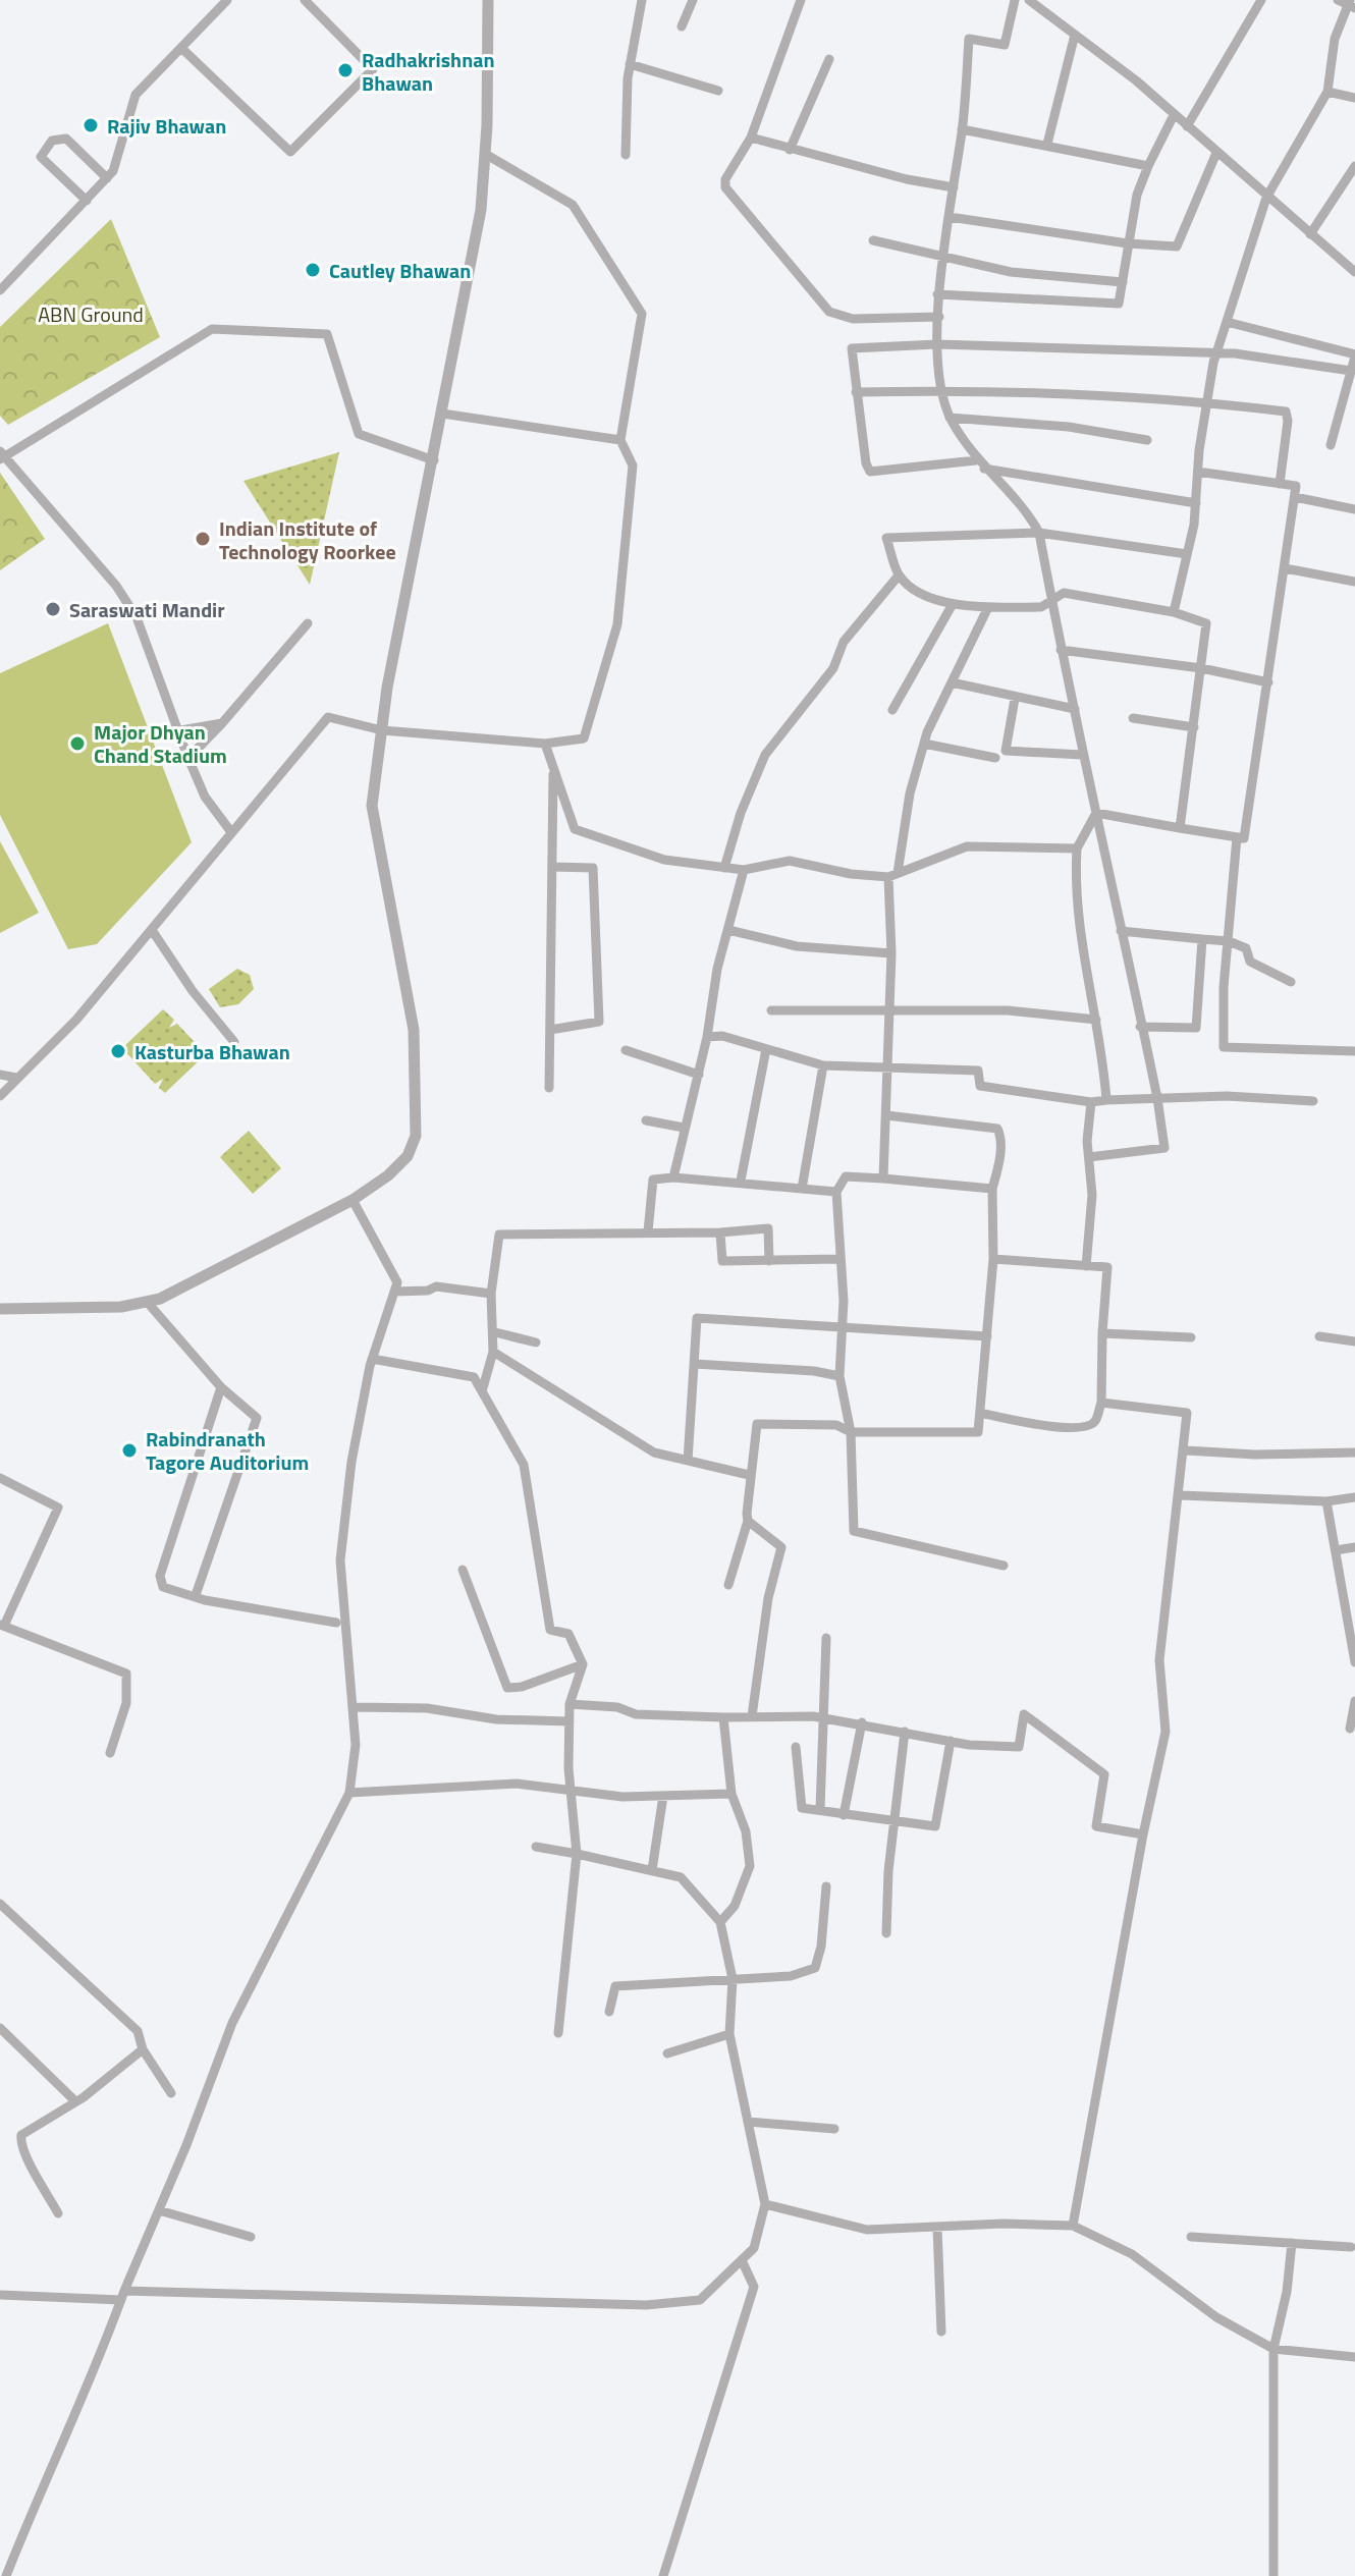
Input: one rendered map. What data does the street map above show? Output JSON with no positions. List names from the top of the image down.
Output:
{
  "parks": ["ABN Ground"],
  "places": [
    "Radhakrishnan Bhawan",
    "Rajiv Bhawan",
    "Cautley Bhawan",
    "Indian Institute of Technology Roorkee",
    "Saraswati Mandir",
    "Major Dhyan Chand Stadium",
    "Kasturba Bhawan",
    "Rabindranath Tagore Auditorium"
  ]
}
